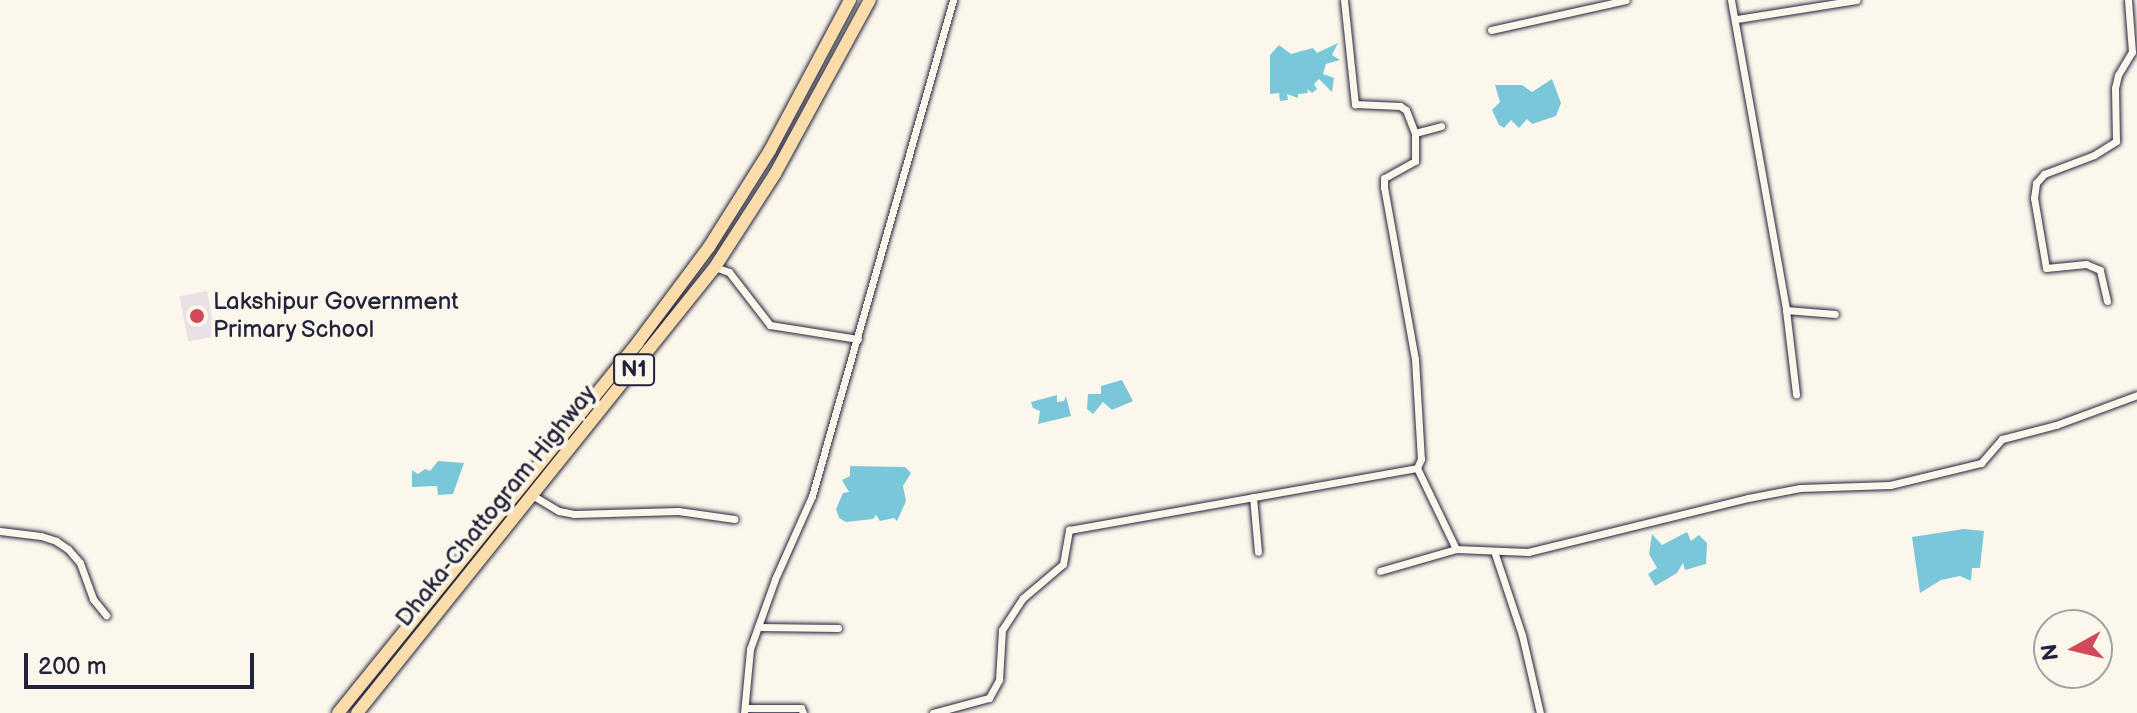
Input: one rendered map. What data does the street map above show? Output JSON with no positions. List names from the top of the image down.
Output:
{
  "streets": {
    "highway": ["N1", "Dhaka-Chattogram Highway"]
  },
  "places": ["Lakshipur Government Primary School"],
  "scale_bar": "200 m",
  "north": "left"
}
